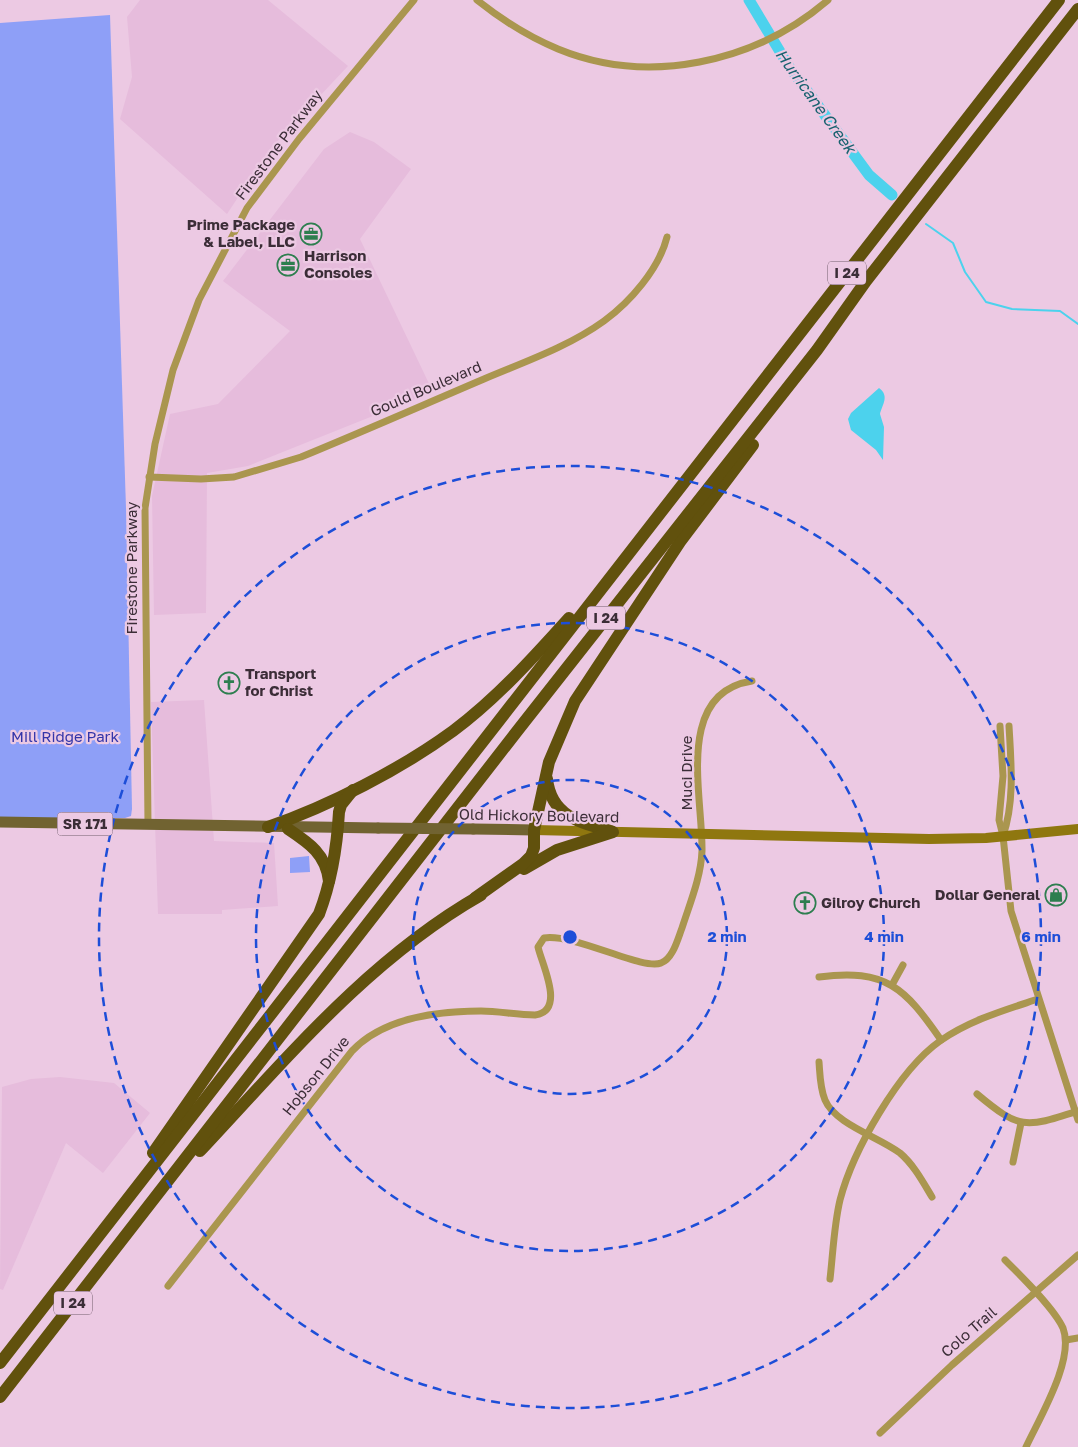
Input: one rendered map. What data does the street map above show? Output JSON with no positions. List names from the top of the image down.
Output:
{
  "streets": {
    "highway": ["I 24"],
    "main road": ["Old Hickory Boulevard", "SR 171"],
    "street": [
      "Firestone Parkway",
      "Gould Boulevard",
      "Muci Drive",
      "Hobson Drive",
      "Colo Trail"
    ]
  },
  "crossings": [
    ["Firestone Parkway", "Gould Boulevard"],
    ["Firestone Parkway", "Old Hickory Boulevard"],
    ["Muci Drive", "Old Hickory Boulevard"],
    ["Muci Drive", "Hobson Drive"],
    ["Old Hickory Boulevard", "Hobson Drive"]
  ],
  "water": ["Hurricane Creek"],
  "parks": ["Mill Ridge Park"],
  "places": {
    "office": ["Prime Package & Label, LLC", "Harrison Consoles"],
    "church": ["Transport for Christ", "Gilroy Church"],
    "shop": ["Dollar General"]
  },
  "rings": ["2 min", "4 min", "6 min"]
}
